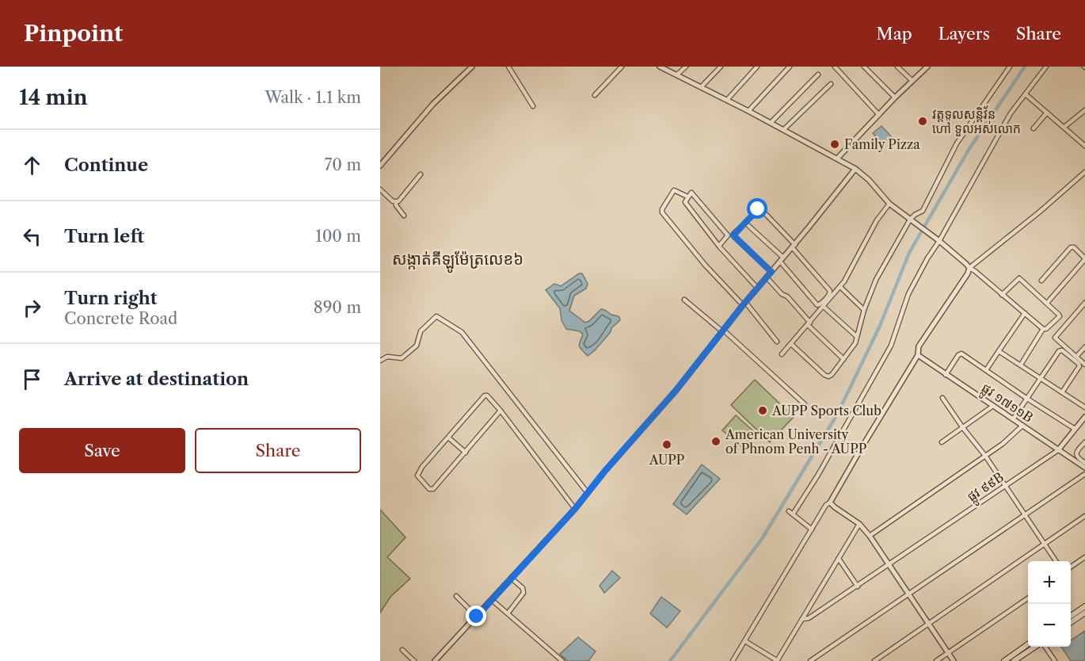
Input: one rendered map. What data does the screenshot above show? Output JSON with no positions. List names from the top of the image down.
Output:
{
  "streets": {
    "street": ["ផ្លូវ ១៧១១B", "ផ្លូវ ៩៩B"]
  },
  "crossings": [
    ["ផ្លូវ ១៧១១B", "ផ្លូវ ៩៩B"]
  ],
  "districts": ["សង្កាត់គីឡូម៉ែត្រលេខ៦"],
  "places": [
    "វត្តទូលសន្តិវ័ន ហៅ ទួលអស់លោក",
    "Family Pizza",
    "AUPP Sports Club",
    "American University of Phnom Penh - AUPP",
    "AUPP"
  ],
  "page": {
    "header": "Pinpoint",
    "nav": ["Map", "Layers", "Share"],
    "heading": ["14 min", "Walk · 1.1 km"],
    "list": [
      ["Continue", "70 m"],
      ["Turn left", "100 m"],
      ["Turn right", "Concrete Road", "890 m"],
      "Arrive at destination"
    ],
    "buttons": ["Save", "Share"],
    "map_buttons": ["+", "−"]
  }
}
